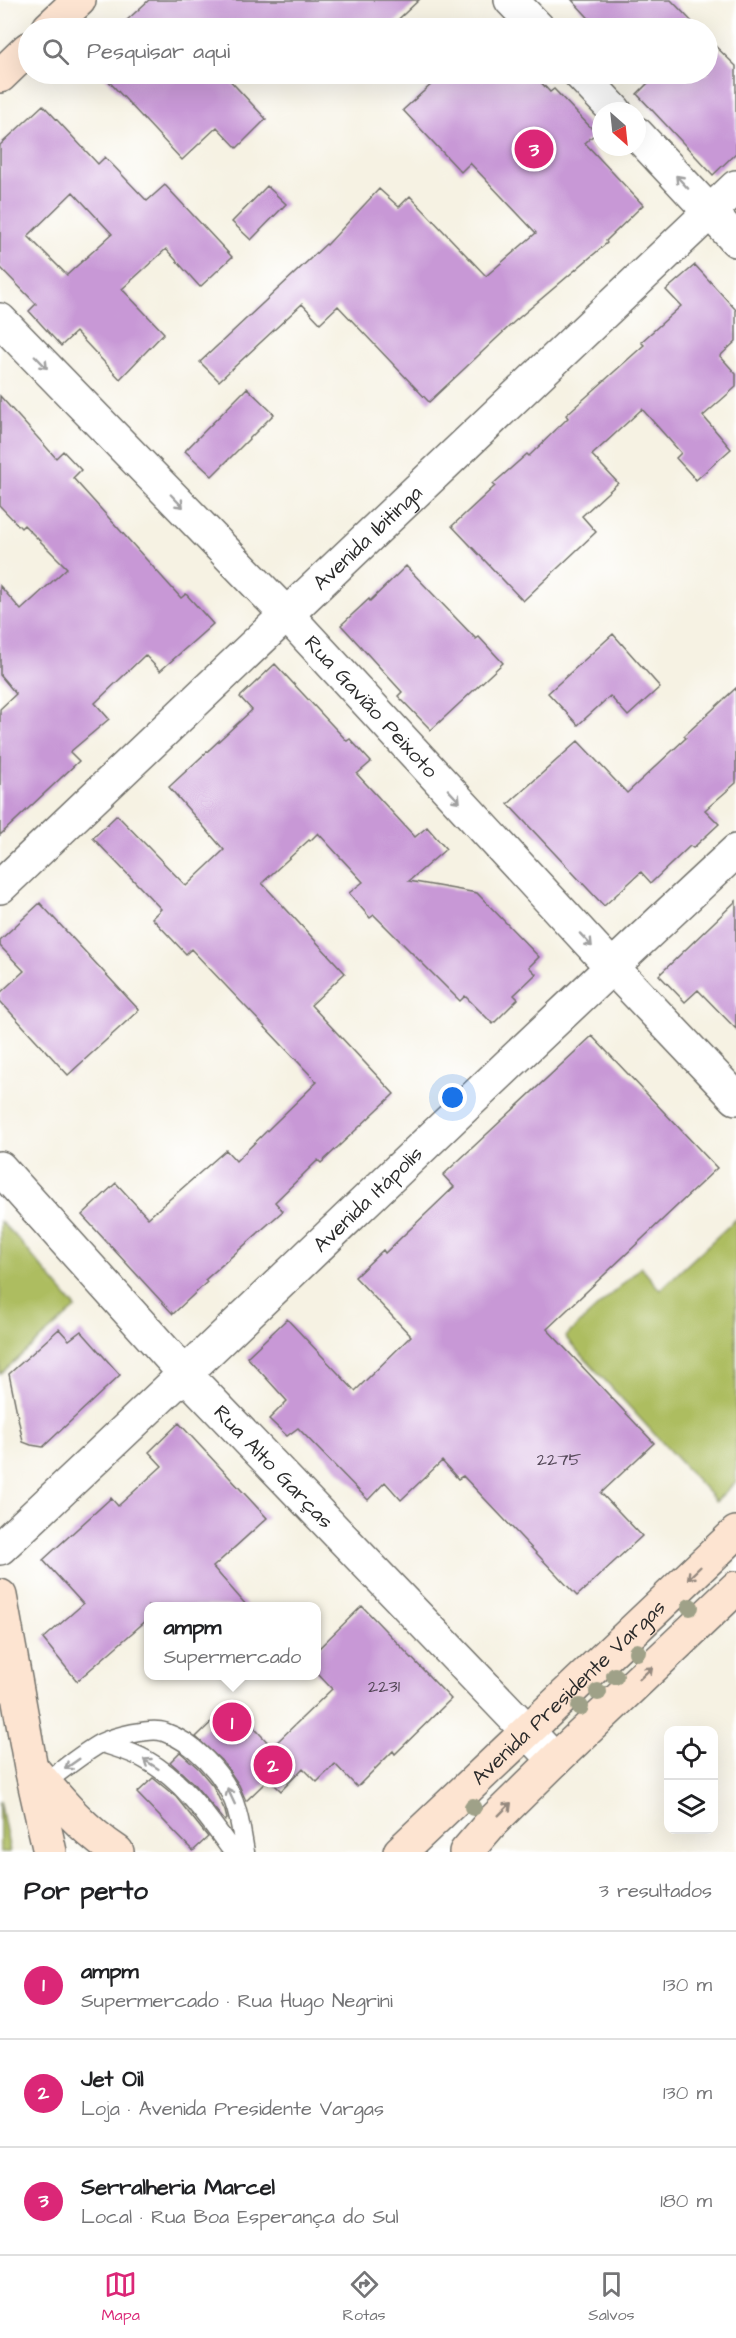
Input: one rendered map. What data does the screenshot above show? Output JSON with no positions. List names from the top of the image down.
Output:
{
  "streets": {
    "main road": ["Avenida Presidente Vargas"],
    "street": [
      "Avenida Ibitinga",
      "Rua Gavião Peixoto",
      "Avenida Itápolis",
      "Rua Alto Garças"
    ]
  },
  "crossings": [
    ["Avenida Ibitinga", "Rua Gavião Peixoto"],
    ["Rua Gavião Peixoto", "Avenida Itápolis"],
    ["Avenida Itápolis", "Rua Alto Garças"],
    ["Rua Alto Garças", "Avenida Presidente Vargas"]
  ],
  "one_way": ["Rua Gavião Peixoto"],
  "house_numbers": ["2275", "2231"],
  "north": "bottom right",
  "page": {
    "search": "Pesquisar aqui",
    "pins": ["3", "1", "2"],
    "popup": ["ampm", "Supermercado"],
    "heading": ["Por perto", "3 resultados"],
    "list": [
      {
        "mark": "1",
        "name": "ampm",
        "note": "Supermercado · Rua Hugo Negrini",
        "value": "130 m"
      },
      {
        "mark": "2",
        "name": "Jet Oil",
        "note": "Loja · Avenida Presidente Vargas",
        "value": "130 m"
      },
      {
        "mark": "3",
        "name": "Serralheria Marcel",
        "note": "Local · Rua Boa Esperança do Sul",
        "value": "180 m"
      }
    ],
    "nav": ["Mapa", "Rotas", "Salvos"]
  }
}
